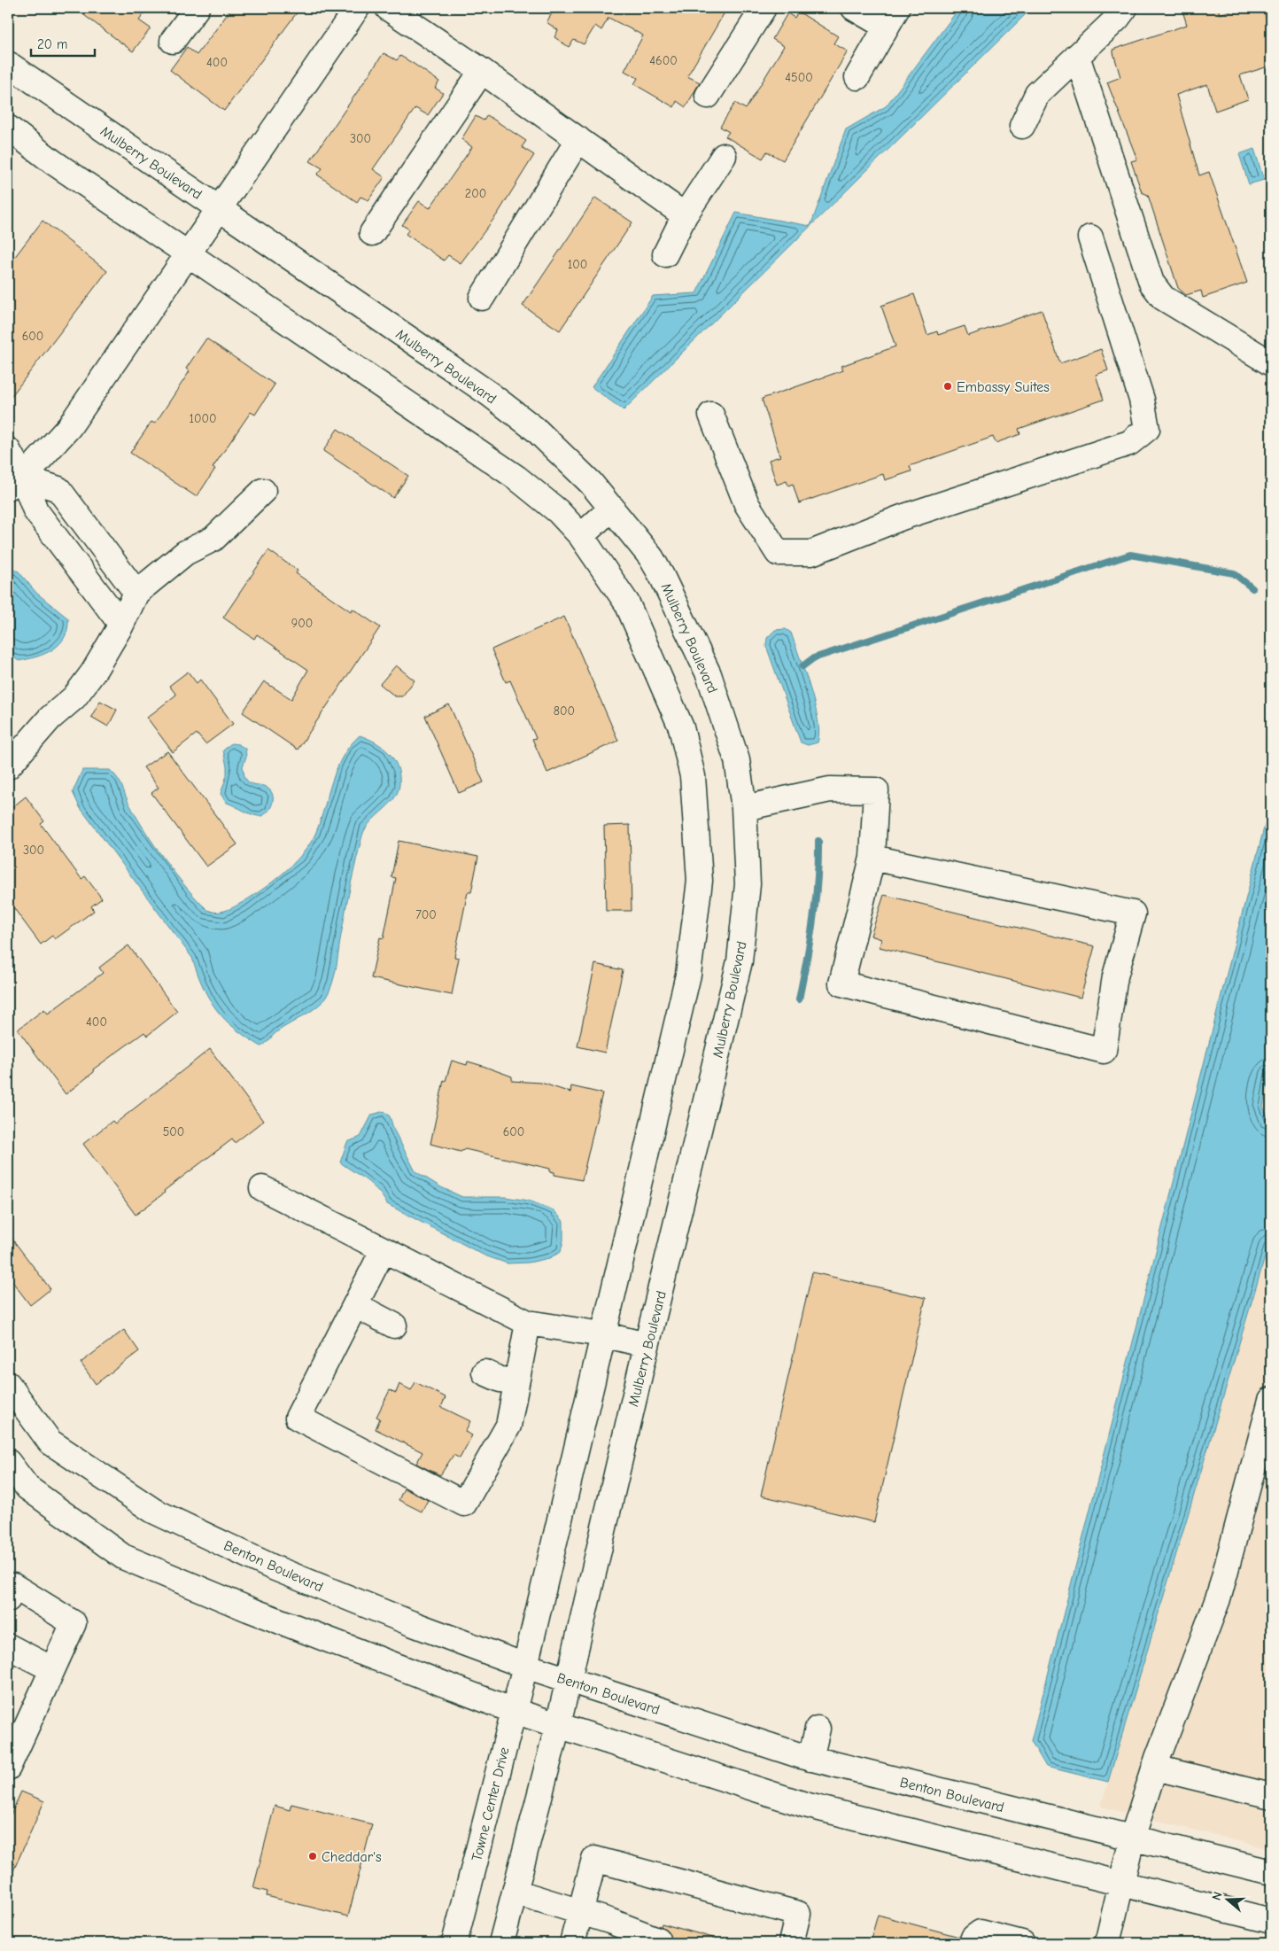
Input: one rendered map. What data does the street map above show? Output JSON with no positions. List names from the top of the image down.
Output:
{
  "streets": {
    "street": ["Mulberry Boulevard", "Benton Boulevard", "Towne Center Drive"]
  },
  "crossings": [
    ["Mulberry Boulevard", "Benton Boulevard"],
    ["Benton Boulevard", "Towne Center Drive"]
  ],
  "places": ["Embassy Suites", "Cheddar's"],
  "house_numbers": [
    "4600",
    "400",
    "4500",
    "300",
    "200",
    "100",
    "600",
    "1000",
    "900",
    "800",
    "300",
    "700",
    "400",
    "500",
    "600"
  ],
  "scale_bar": "20 m",
  "north": "left"
}
